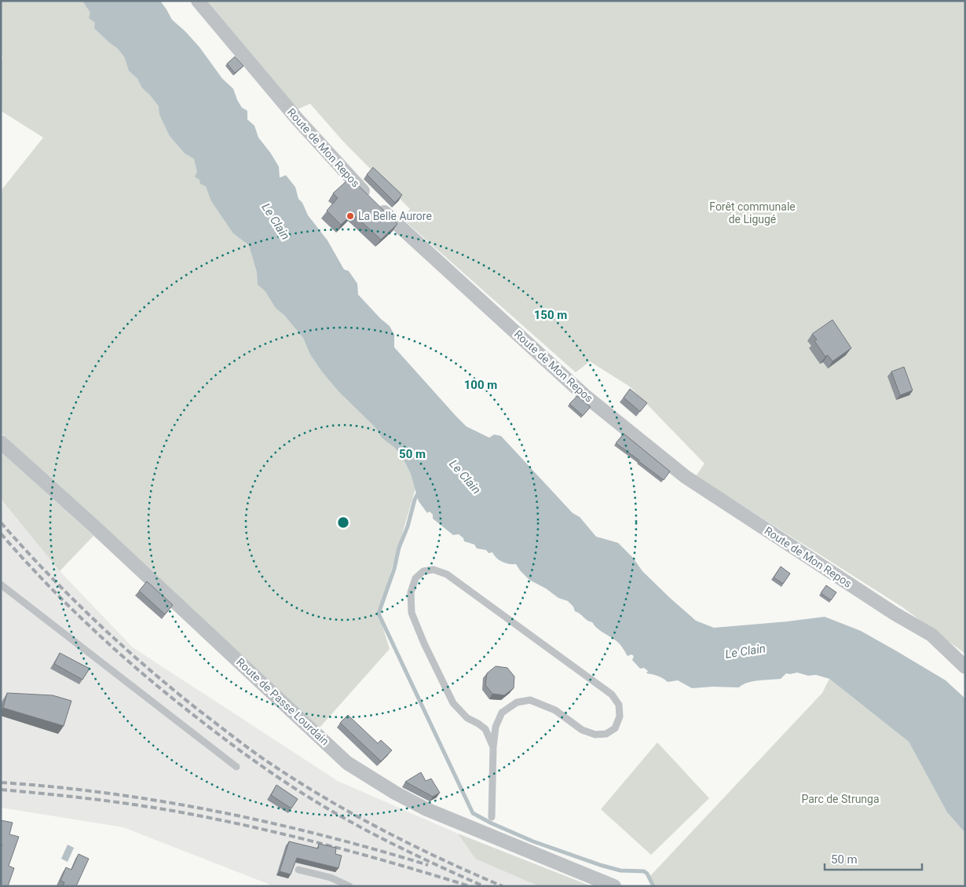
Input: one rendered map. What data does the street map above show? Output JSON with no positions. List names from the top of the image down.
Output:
{
  "streets": {
    "street": ["Route de Mon Repos", "Route de Passe Lourdain"]
  },
  "water": ["Le Clain"],
  "parks": ["Forêt communale de Ligugé", "Parc de Strunga"],
  "places": ["La Belle Aurore"],
  "scale_bar": "50 m",
  "rings": ["150 m", "100 m", "50 m"]
}
